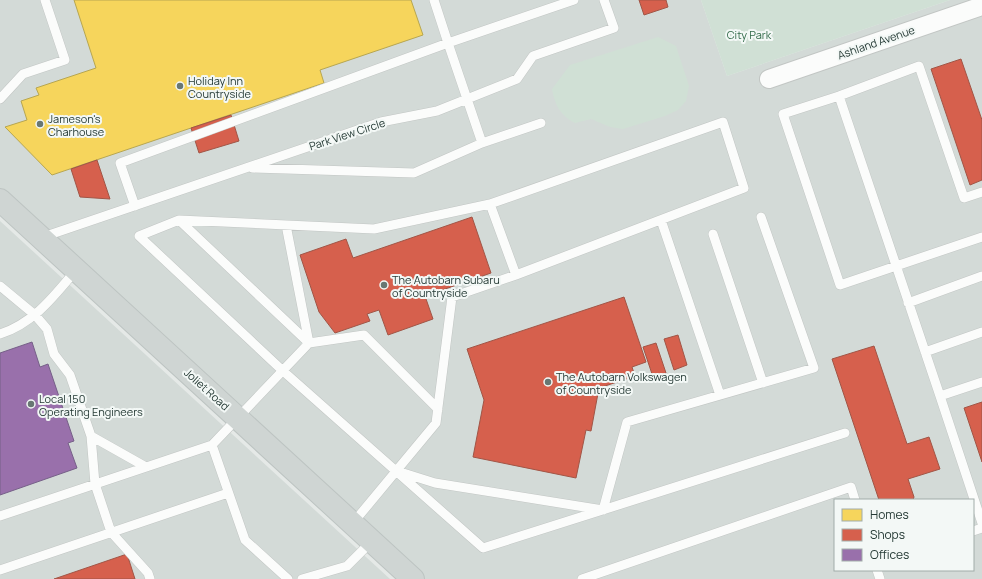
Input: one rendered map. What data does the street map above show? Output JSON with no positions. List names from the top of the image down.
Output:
{
  "streets": {
    "main road": ["Joliet Road"],
    "street": ["Ashland Avenue"],
    "lane": ["Park View Circle"]
  },
  "crossings": [
    ["Park View Circle", "Joliet Road"]
  ],
  "parks": ["City Park"],
  "places": [
    "Holiday Inn Countryside",
    "Jameson's Charhouse",
    "The Autobarn Subaru of Countryside",
    "The Autobarn Volkswagen of Countryside",
    "Local 150 Operating Engineers"
  ],
  "legend": ["Homes", "Shops", "Offices"]
}
